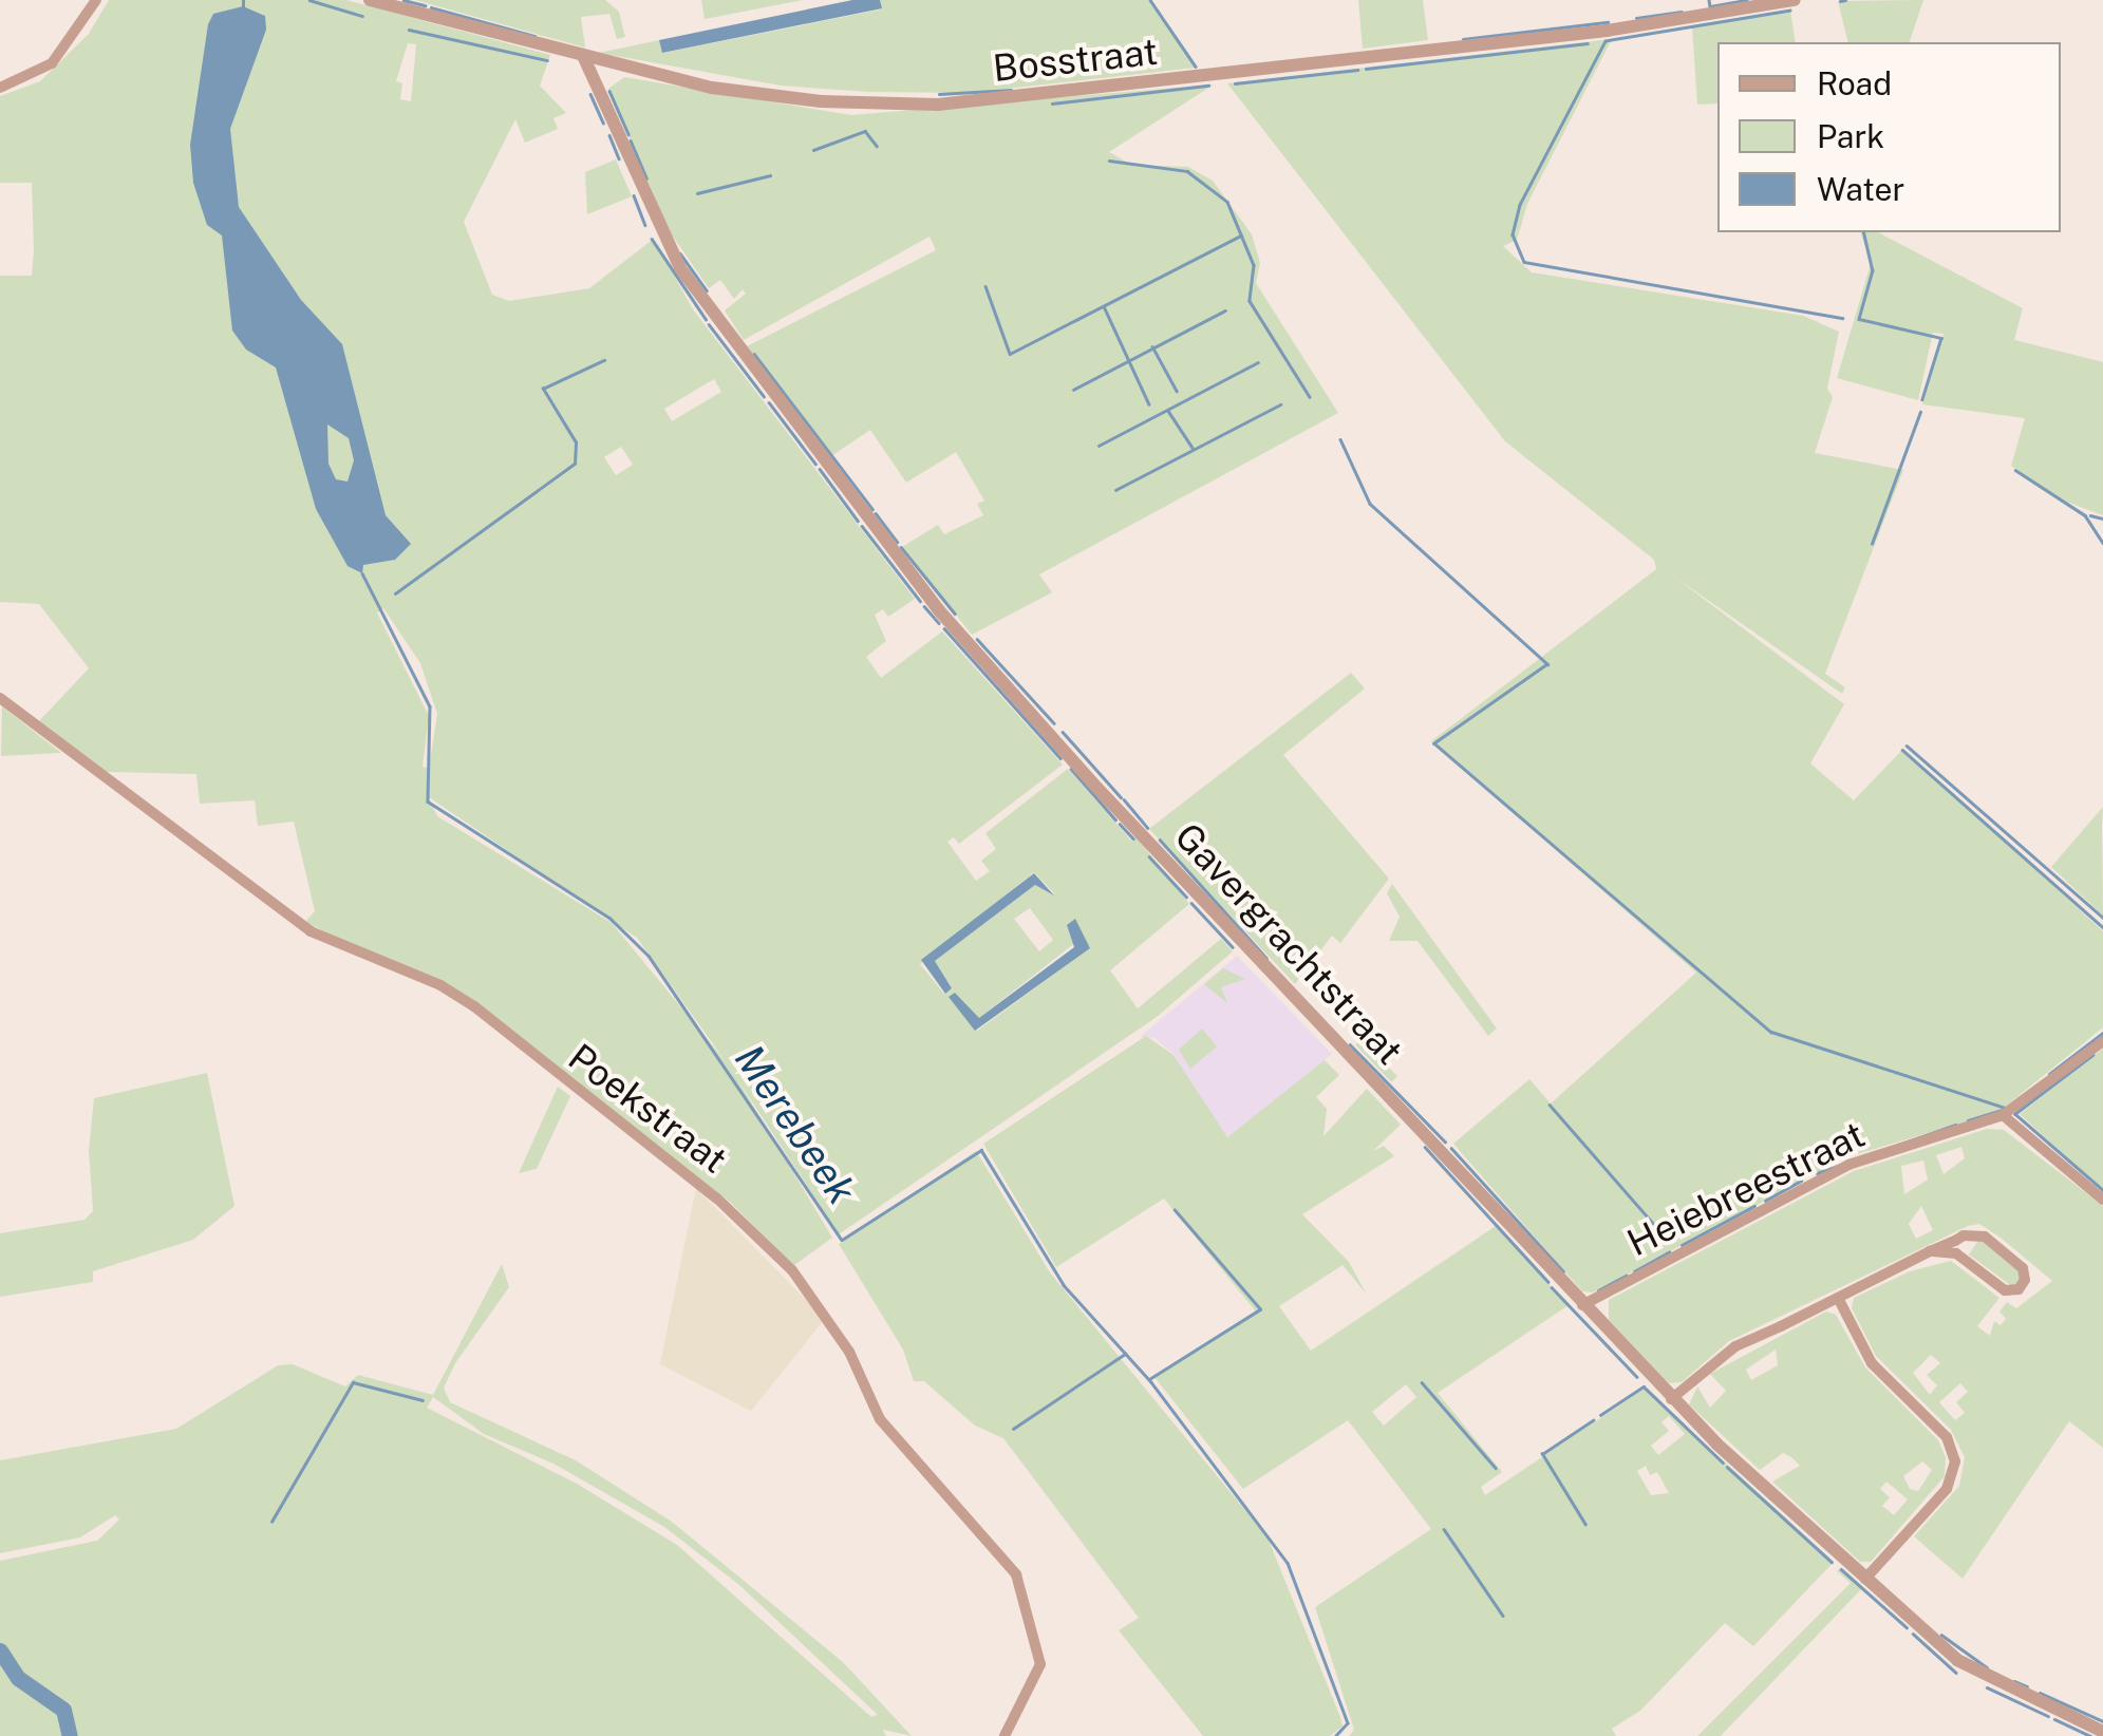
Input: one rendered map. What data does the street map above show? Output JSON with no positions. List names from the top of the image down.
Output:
{
  "streets": {
    "street": [
      "Bosstraat",
      "Gavergrachtstraat",
      "Poekstraat",
      "Heiebreestraat"
    ]
  },
  "crossings": [
    ["Bosstraat", "Gavergrachtstraat"],
    ["Gavergrachtstraat", "Heiebreestraat"]
  ],
  "water": ["Merebeek"],
  "legend": ["Road", "Park", "Water"]
}
